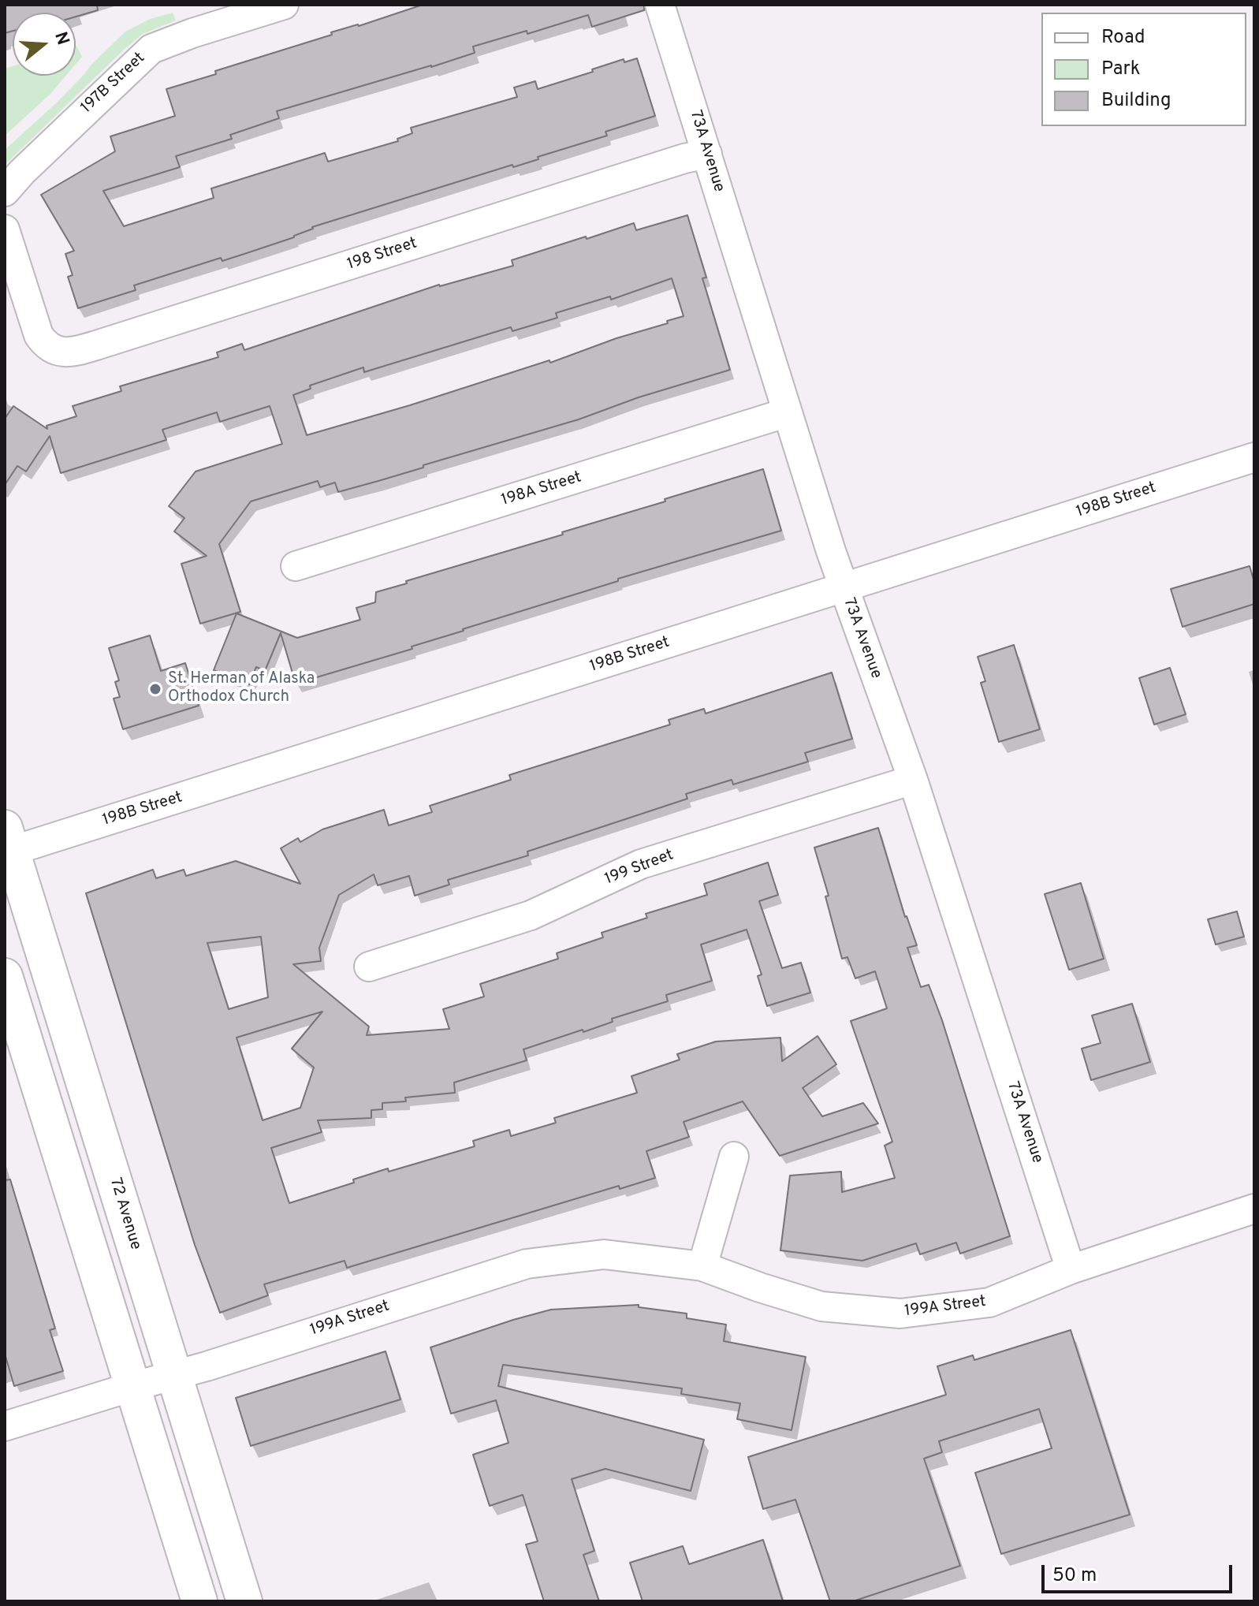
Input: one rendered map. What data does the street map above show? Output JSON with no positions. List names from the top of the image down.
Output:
{
  "streets": {
    "main road": ["72 Avenue"],
    "street": [
      "197B Street",
      "73A Avenue",
      "198 Street",
      "198A Street",
      "198B Street",
      "199 Street",
      "199A Street"
    ]
  },
  "crossings": [
    ["73A Avenue", "198 Street"],
    ["73A Avenue", "198A Street"],
    ["73A Avenue", "198B Street"],
    ["73A Avenue", "199 Street"],
    ["73A Avenue", "199A Street"],
    ["198B Street", "72 Avenue"],
    ["72 Avenue", "199A Street"]
  ],
  "places": ["St. Herman of Alaska Orthodox Church"],
  "legend": ["Road", "Park", "Building"],
  "scale_bar": "50 m",
  "north": "right"
}
